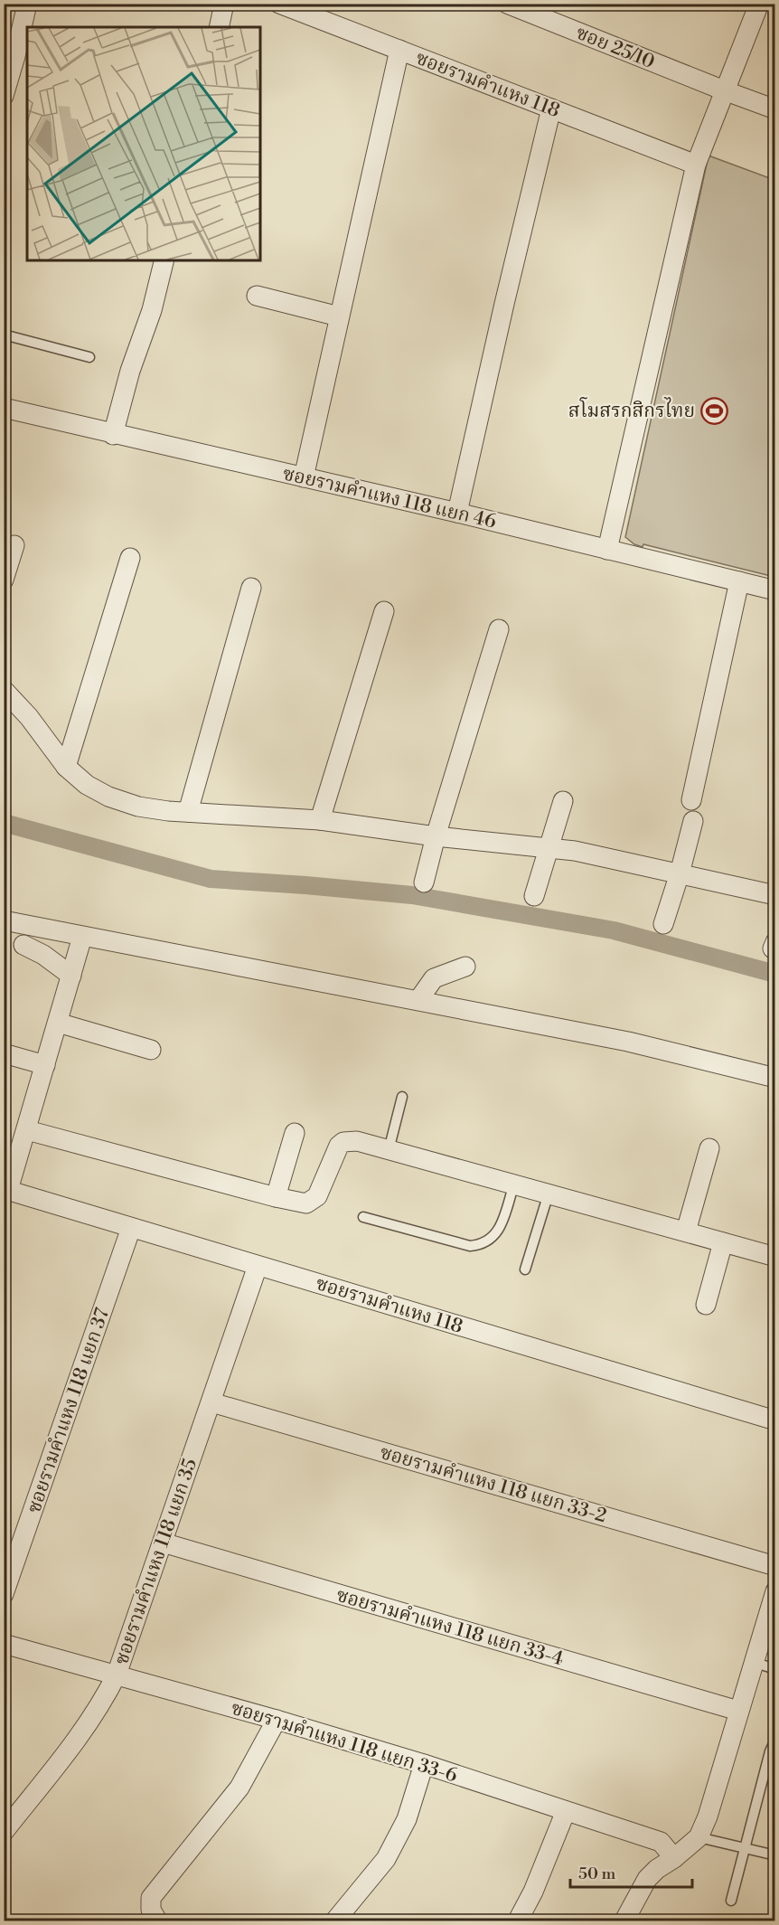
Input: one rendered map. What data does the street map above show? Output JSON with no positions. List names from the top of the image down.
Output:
{
  "streets": {
    "street": [
      "ซอย 25/10",
      "ซอยรามคำแหง 118",
      "ซอยรามคำแหง 118 แยก 46",
      "ซอยรามคำแหง 118 แยก 37",
      "ซอยรามคำแหง 118 แยก 33-2",
      "ซอยรามคำแหง 118 แยก 35",
      "ซอยรามคำแหง 118 แยก 33-4",
      "ซอยรามคำแหง 118 แยก 33-6"
    ]
  },
  "crossings": [
    ["ซอยรามคำแหง 118", "ซอยรามคำแหง 118 แยก 37"],
    ["ซอยรามคำแหง 118", "ซอยรามคำแหง 118 แยก 35"],
    ["ซอยรามคำแหง 118 แยก 33-2", "ซอยรามคำแหง 118 แยก 35"],
    ["ซอยรามคำแหง 118 แยก 35", "ซอยรามคำแหง 118 แยก 33-4"],
    ["ซอยรามคำแหง 118 แยก 35", "ซอยรามคำแหง 118 แยก 33-6"]
  ],
  "places": {
    "sports": ["สโมสรกสิกรไทย"]
  },
  "scale_bar": "50 m"
}
